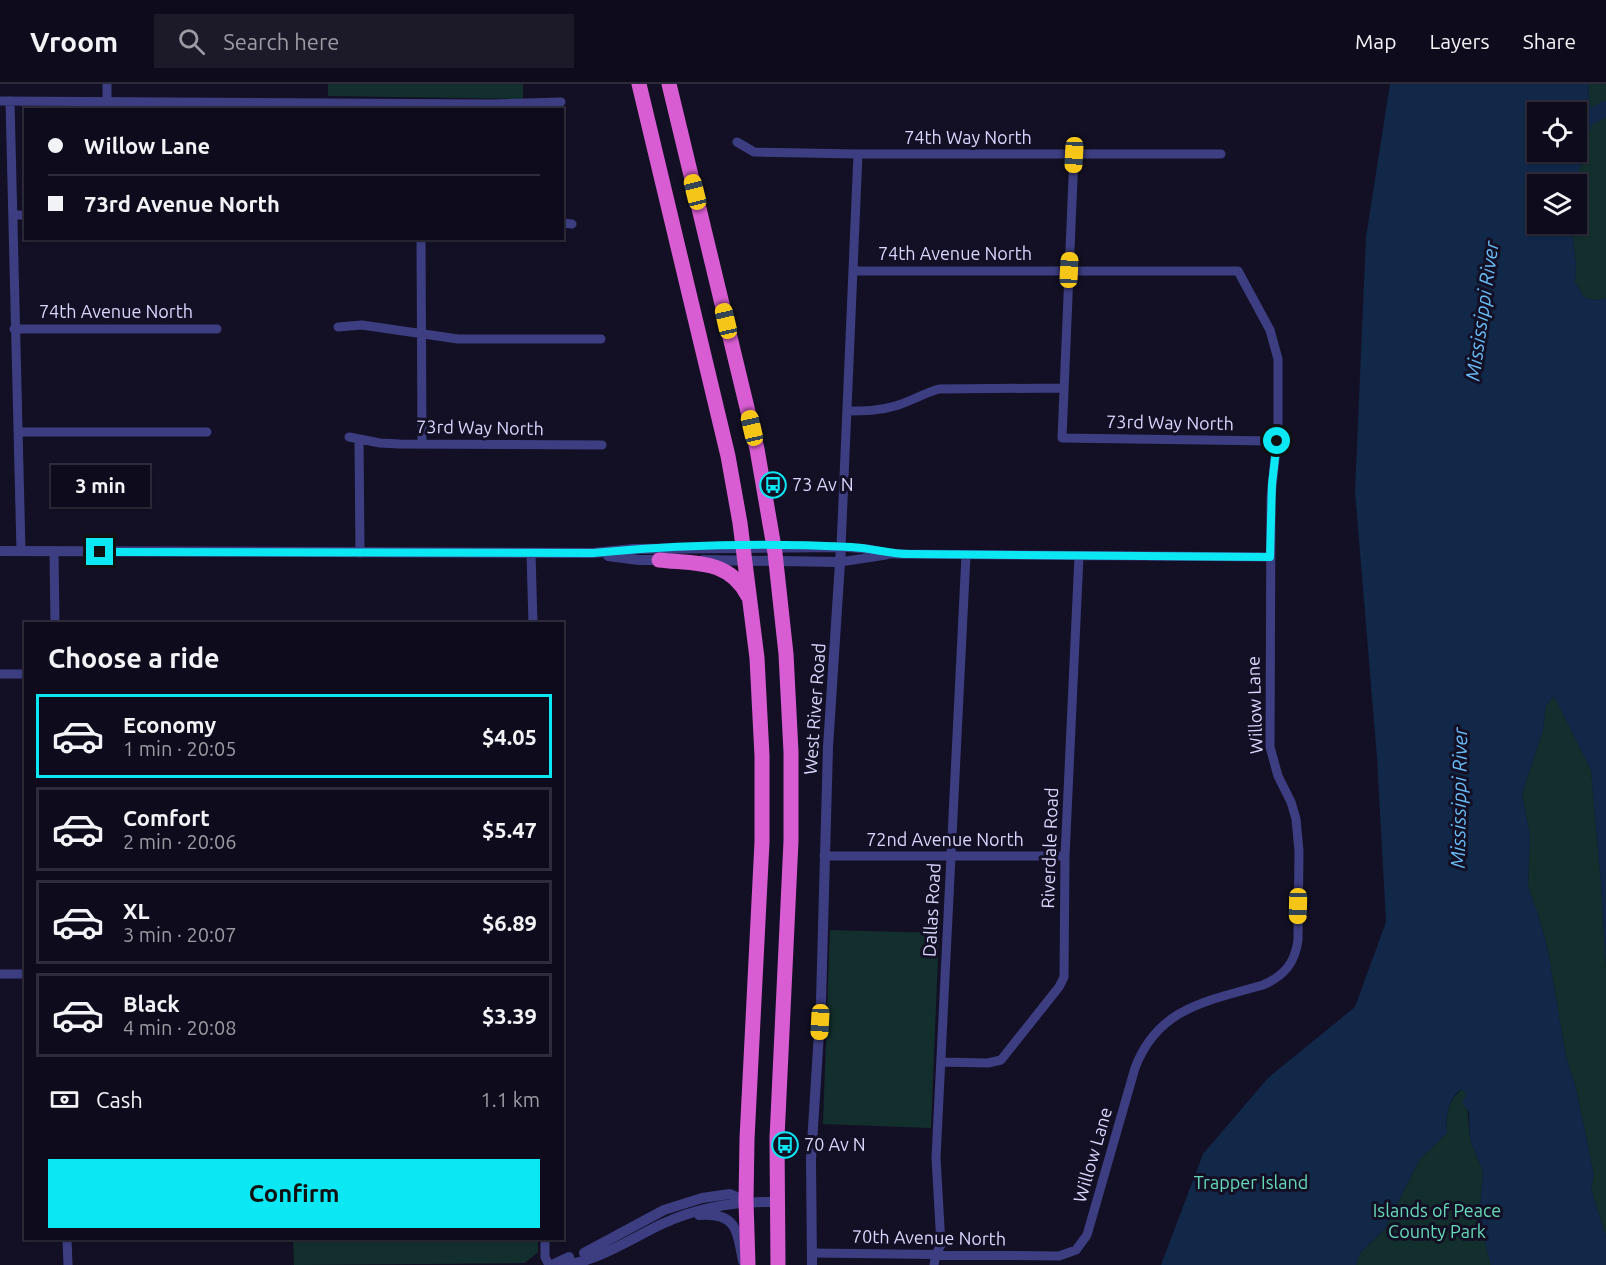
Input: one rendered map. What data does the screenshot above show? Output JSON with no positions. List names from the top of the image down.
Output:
{
  "streets": {
    "street": [
      "74th Way North",
      "74th Avenue North",
      "73rd Way North",
      "Willow Lane",
      "West River Road",
      "72nd Avenue North",
      "Riverdale Road",
      "Dallas Road",
      "70th Avenue North"
    ]
  },
  "crossings": [
    ["74th Way North", "West River Road"],
    ["74th Avenue North", "Willow Lane"],
    ["74th Avenue North", "West River Road"],
    ["73rd Way North", "Willow Lane"],
    ["Willow Lane", "70th Avenue North"],
    ["West River Road", "72nd Avenue North"],
    ["West River Road", "70th Avenue North"],
    ["72nd Avenue North", "Riverdale Road"],
    ["72nd Avenue North", "Dallas Road"],
    ["Riverdale Road", "Dallas Road"],
    ["Dallas Road", "70th Avenue North"]
  ],
  "water": ["Mississippi River"],
  "parks": ["Trapper Island", "Islands of Peace County Park"],
  "places": {
    "bus stop": ["73 Av N", "70 Av N"]
  },
  "page": {
    "header": "Vroom",
    "search": "Search here",
    "nav": ["Map", "Layers", "Share"],
    "banner": ["Willow Lane", "73rd Avenue North"],
    "bubble": "3 min",
    "heading": "Choose a ride",
    "list": [
      {
        "name": "Economy",
        "note": "1 min · 20:05",
        "value": "$4.05"
      },
      {
        "name": "Comfort",
        "note": "2 min · 20:06",
        "value": "$5.47"
      },
      {
        "name": "XL",
        "note": "3 min · 20:07",
        "value": "$6.89"
      },
      {
        "name": "Black",
        "note": "4 min · 20:08",
        "value": "$3.39"
      }
    ],
    "pay": ["Cash", "1.1 km"],
    "buttons": "Confirm"
  }
}
